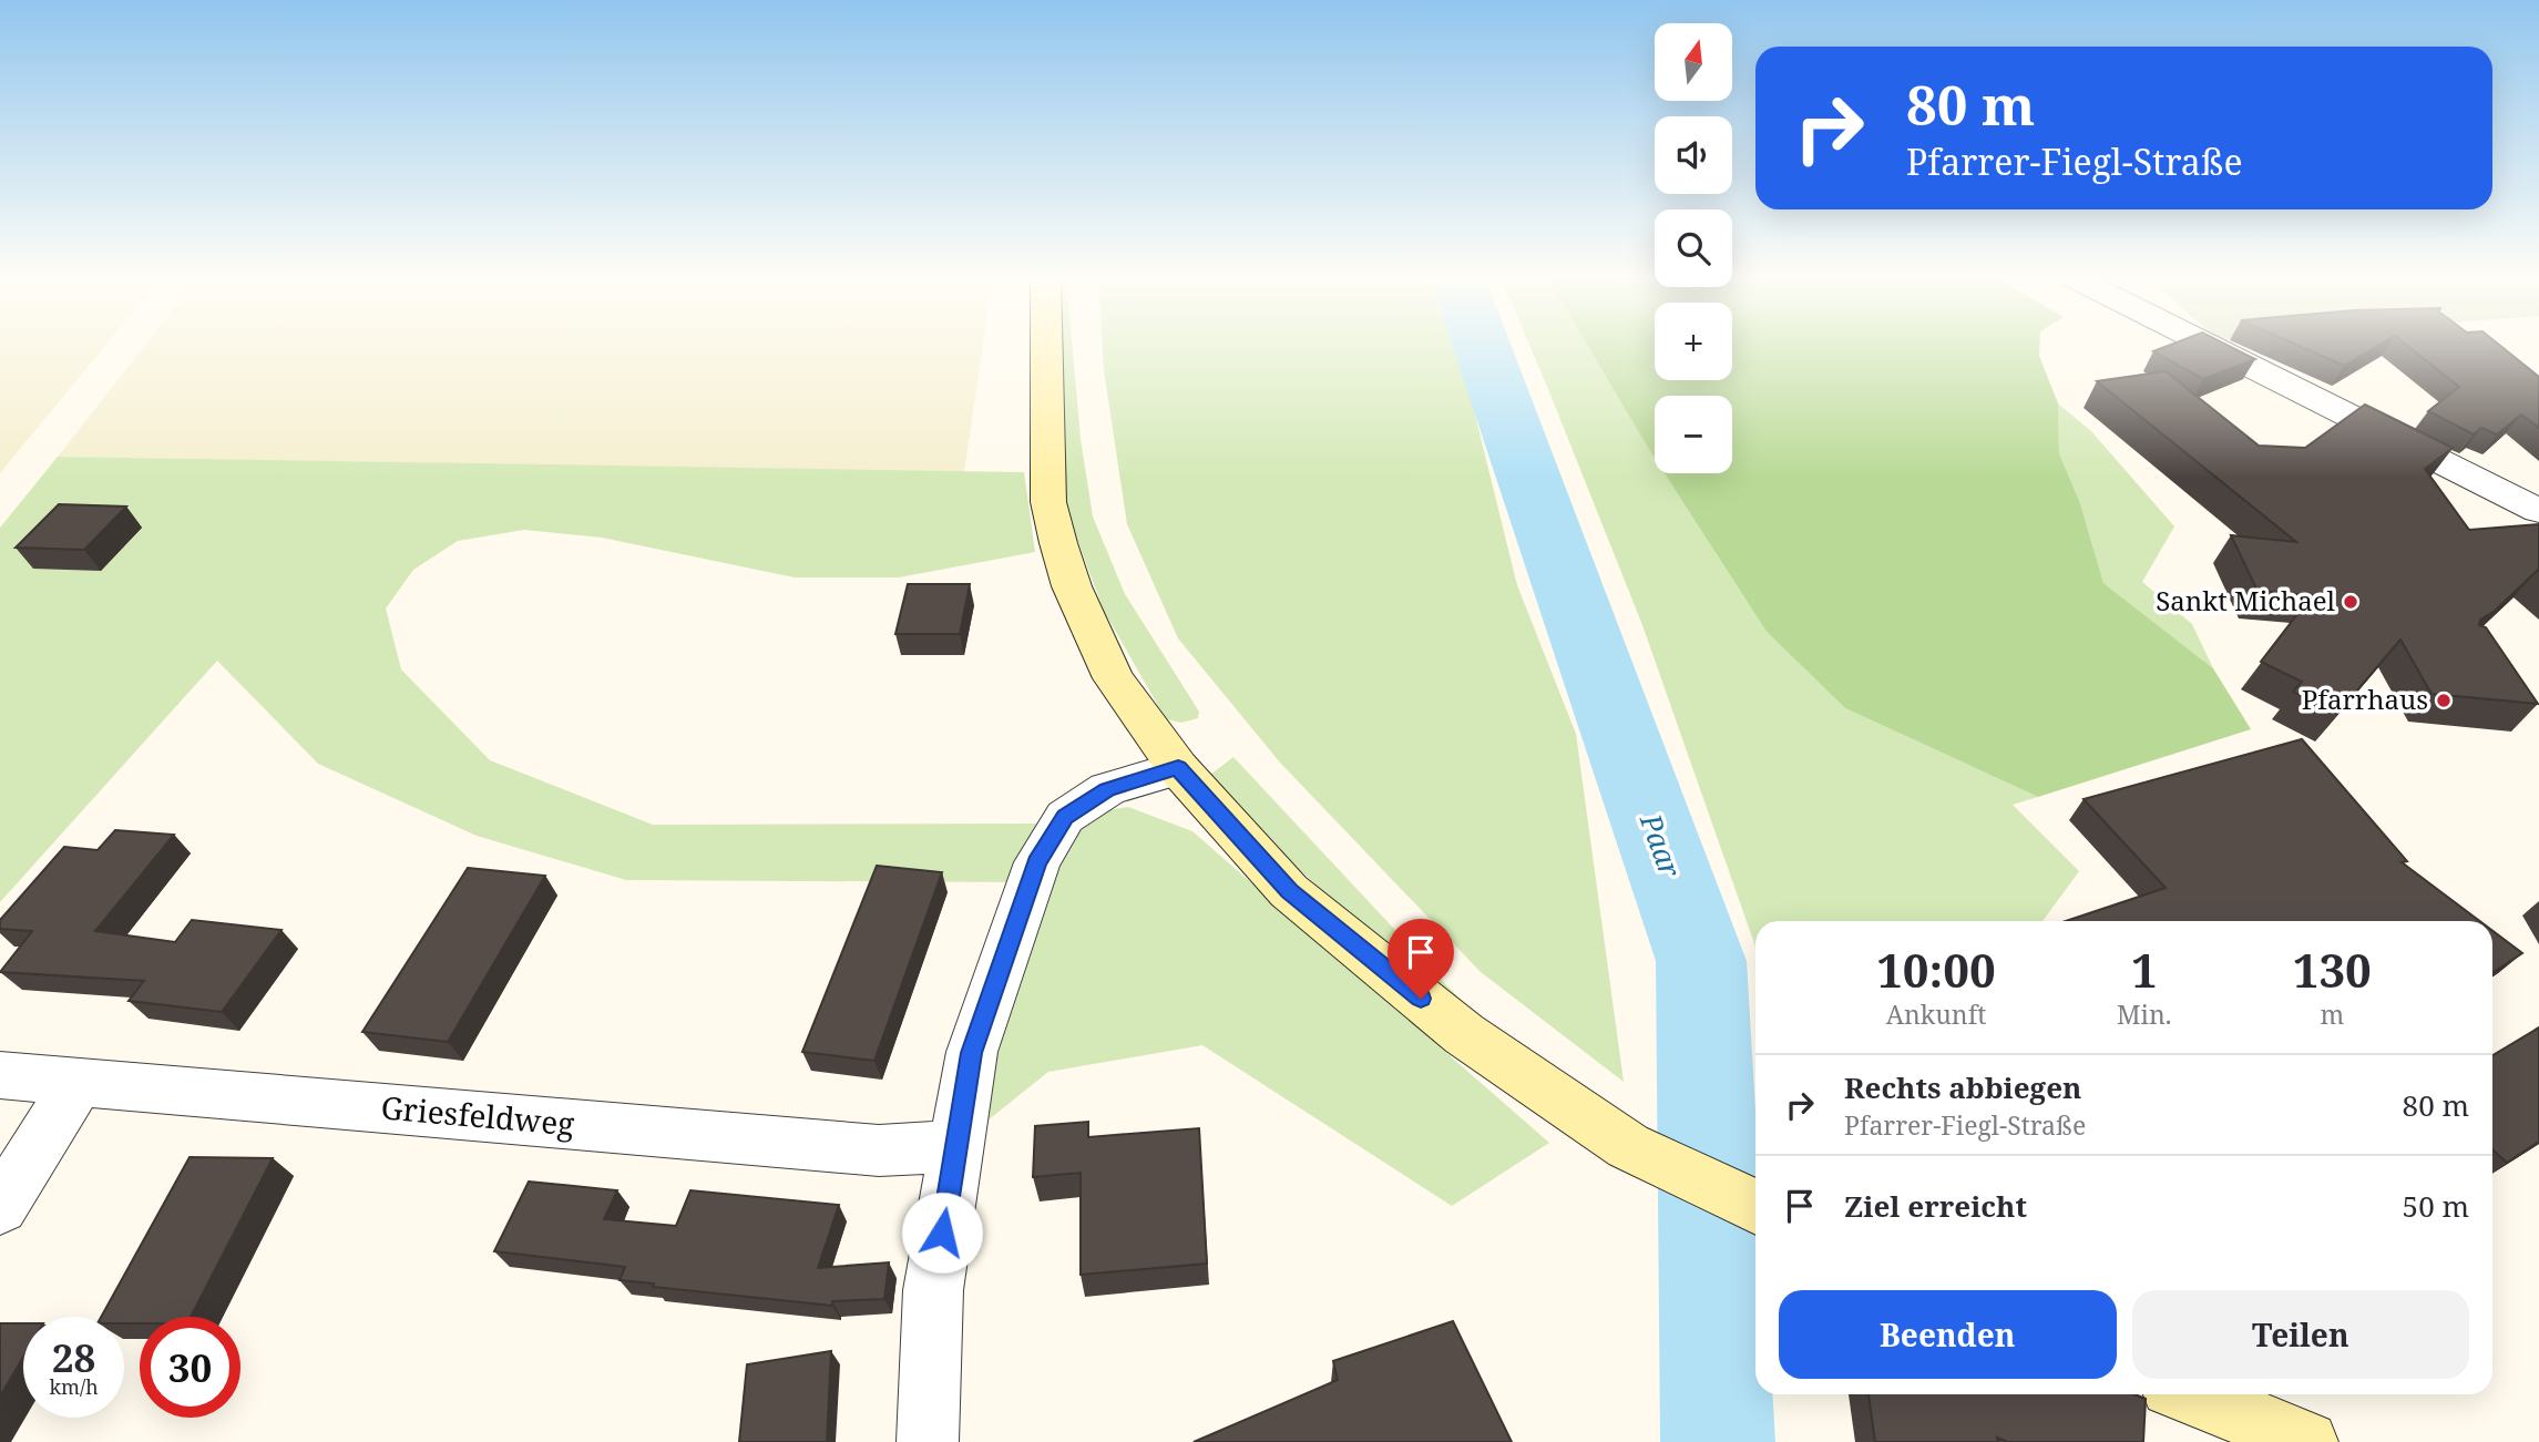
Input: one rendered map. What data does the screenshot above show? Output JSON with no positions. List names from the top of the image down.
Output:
{
  "streets": {
    "street": ["Griesfeldweg"]
  },
  "water": ["Paar"],
  "places": ["Sankt Michael", "Pfarrhaus"],
  "north": "top",
  "page": {
    "map_buttons": ["+", "−"],
    "turn": ["80 m", "Pfarrer-Fiegl-Straße"],
    "eta": [
      "10:00",
      "Ankunft",
      "1",
      "Min.",
      "130",
      "m"
    ],
    "list": [
      {
        "name": "Rechts abbiegen",
        "note": "Pfarrer-Fiegl-Straße",
        "value": "80 m"
      },
      {
        "name": "Ziel erreicht",
        "value": "50 m"
      }
    ],
    "buttons": ["Beenden", "Teilen"],
    "speed": "28 km/h",
    "limit": "30"
  }
}
